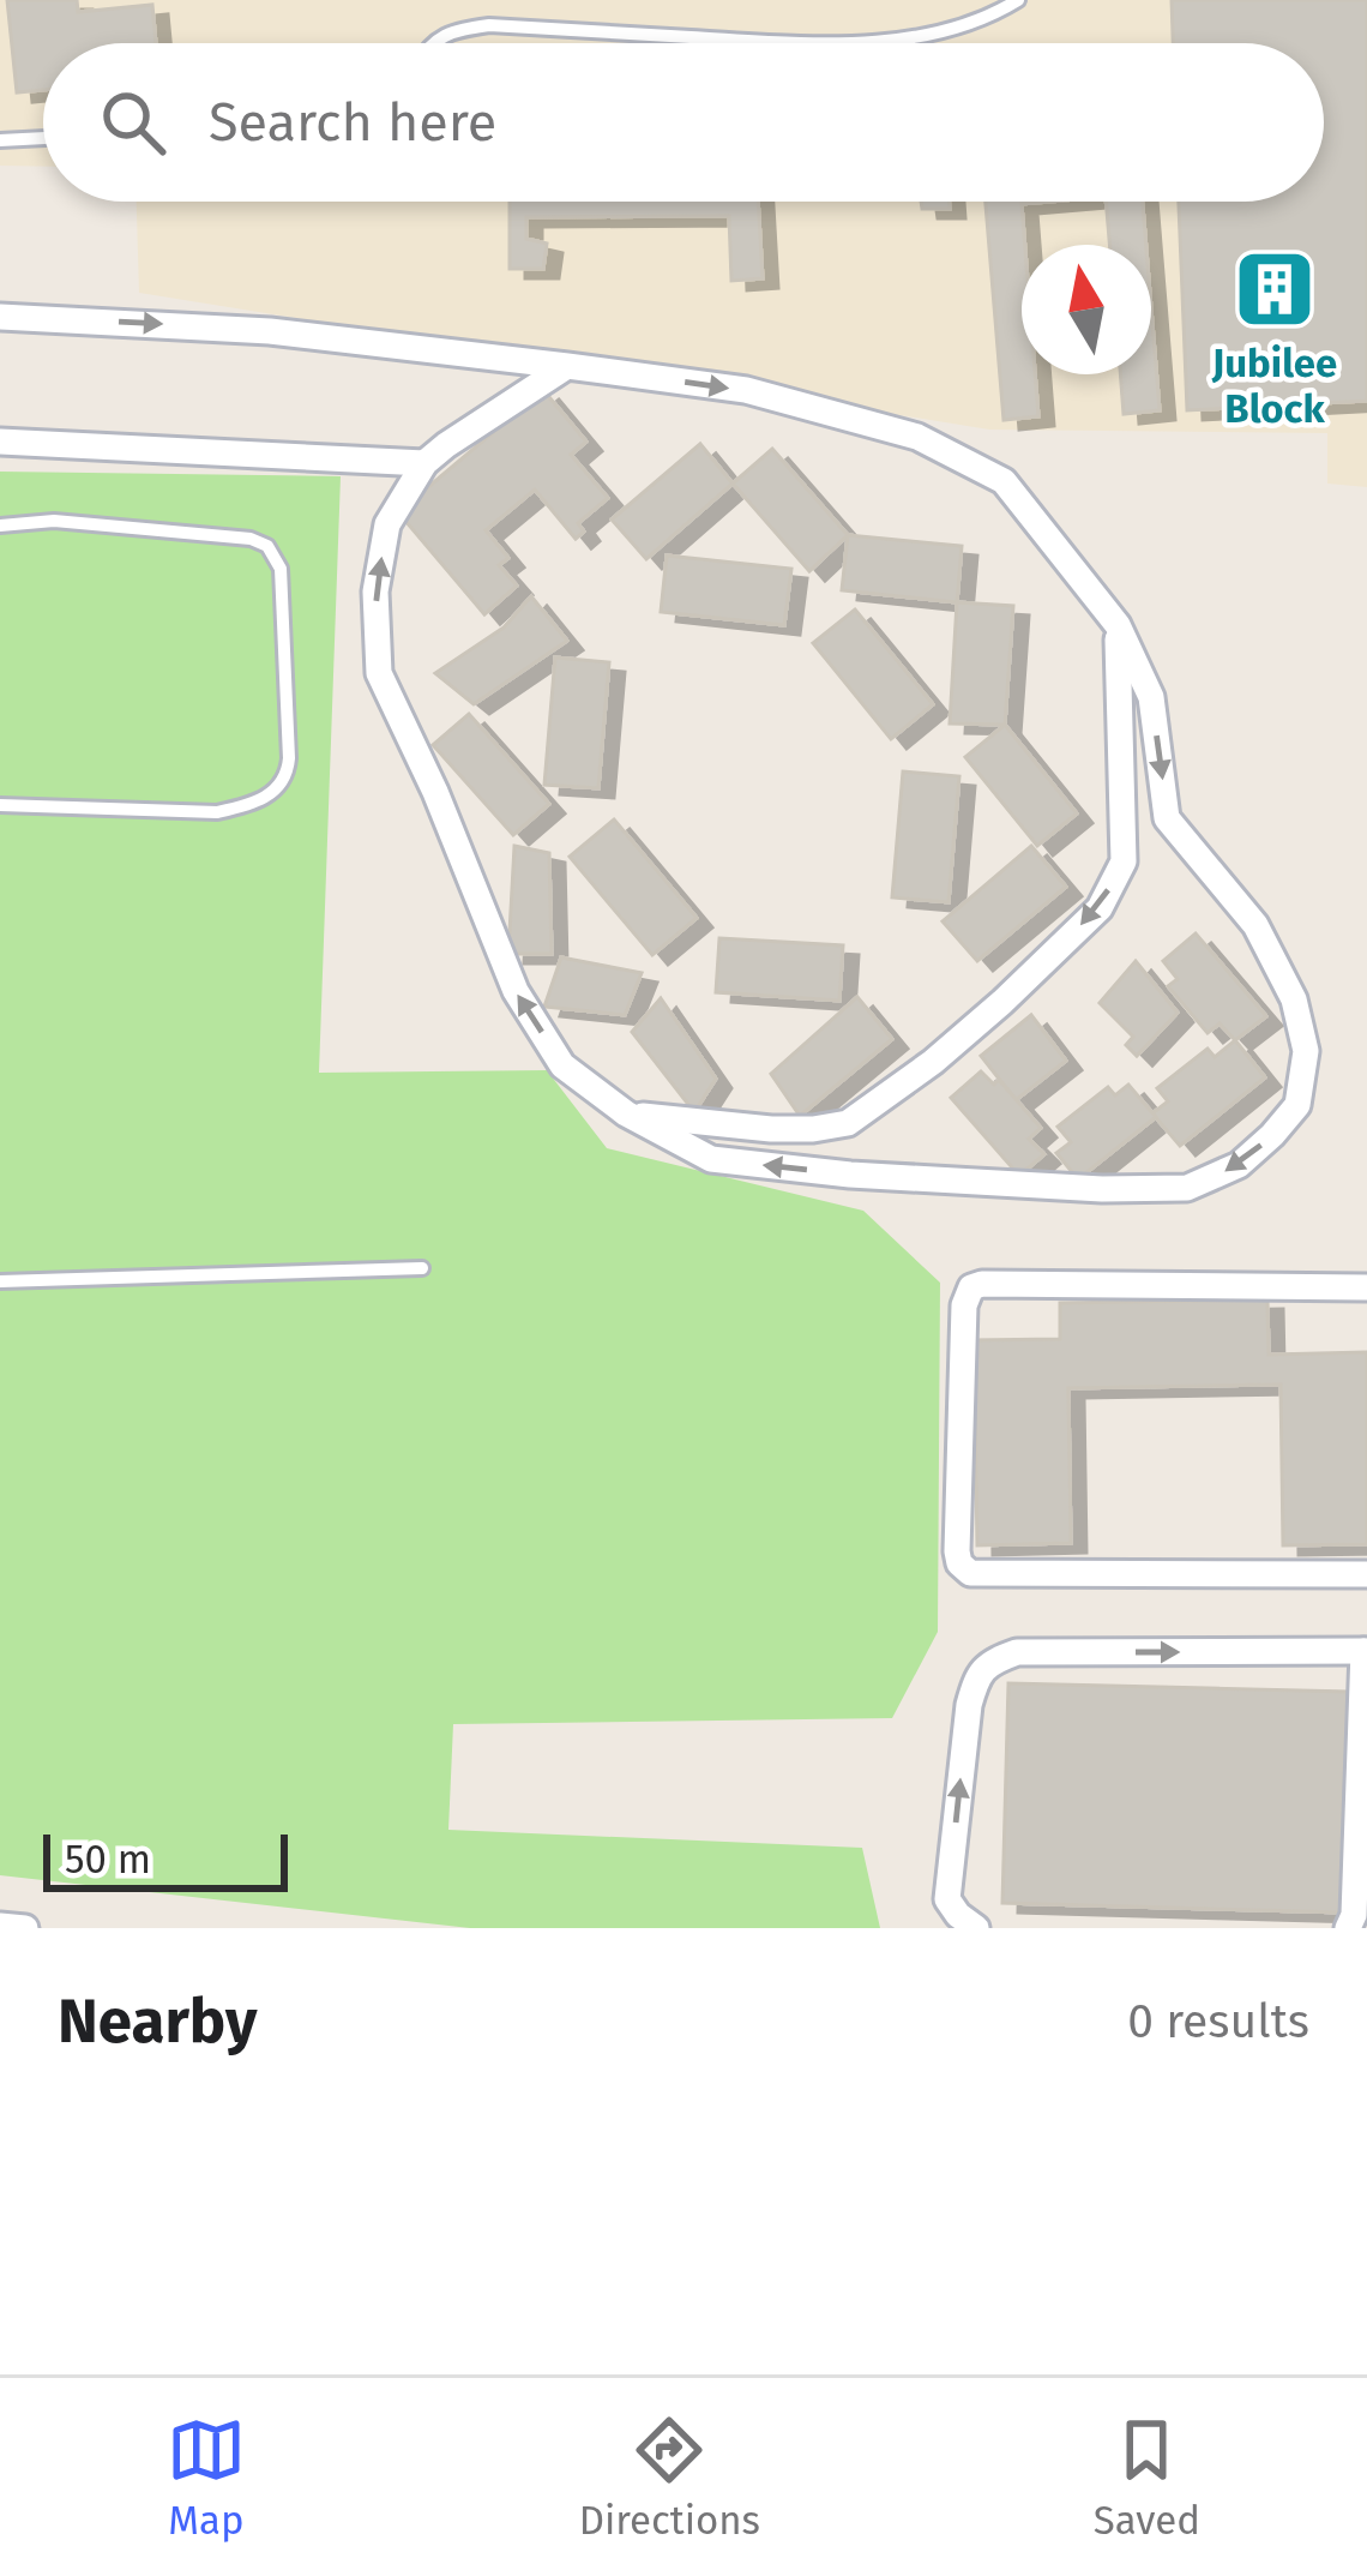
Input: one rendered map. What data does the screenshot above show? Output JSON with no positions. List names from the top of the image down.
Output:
{
  "places": {
    "building": ["Jubilee Block"]
  },
  "scale_bar": "50 m",
  "north": "top",
  "page": {
    "search": "Search here",
    "scale": "50 m",
    "heading": ["Nearby", "0 results"],
    "nav": ["Map", "Directions", "Saved"]
  }
}
